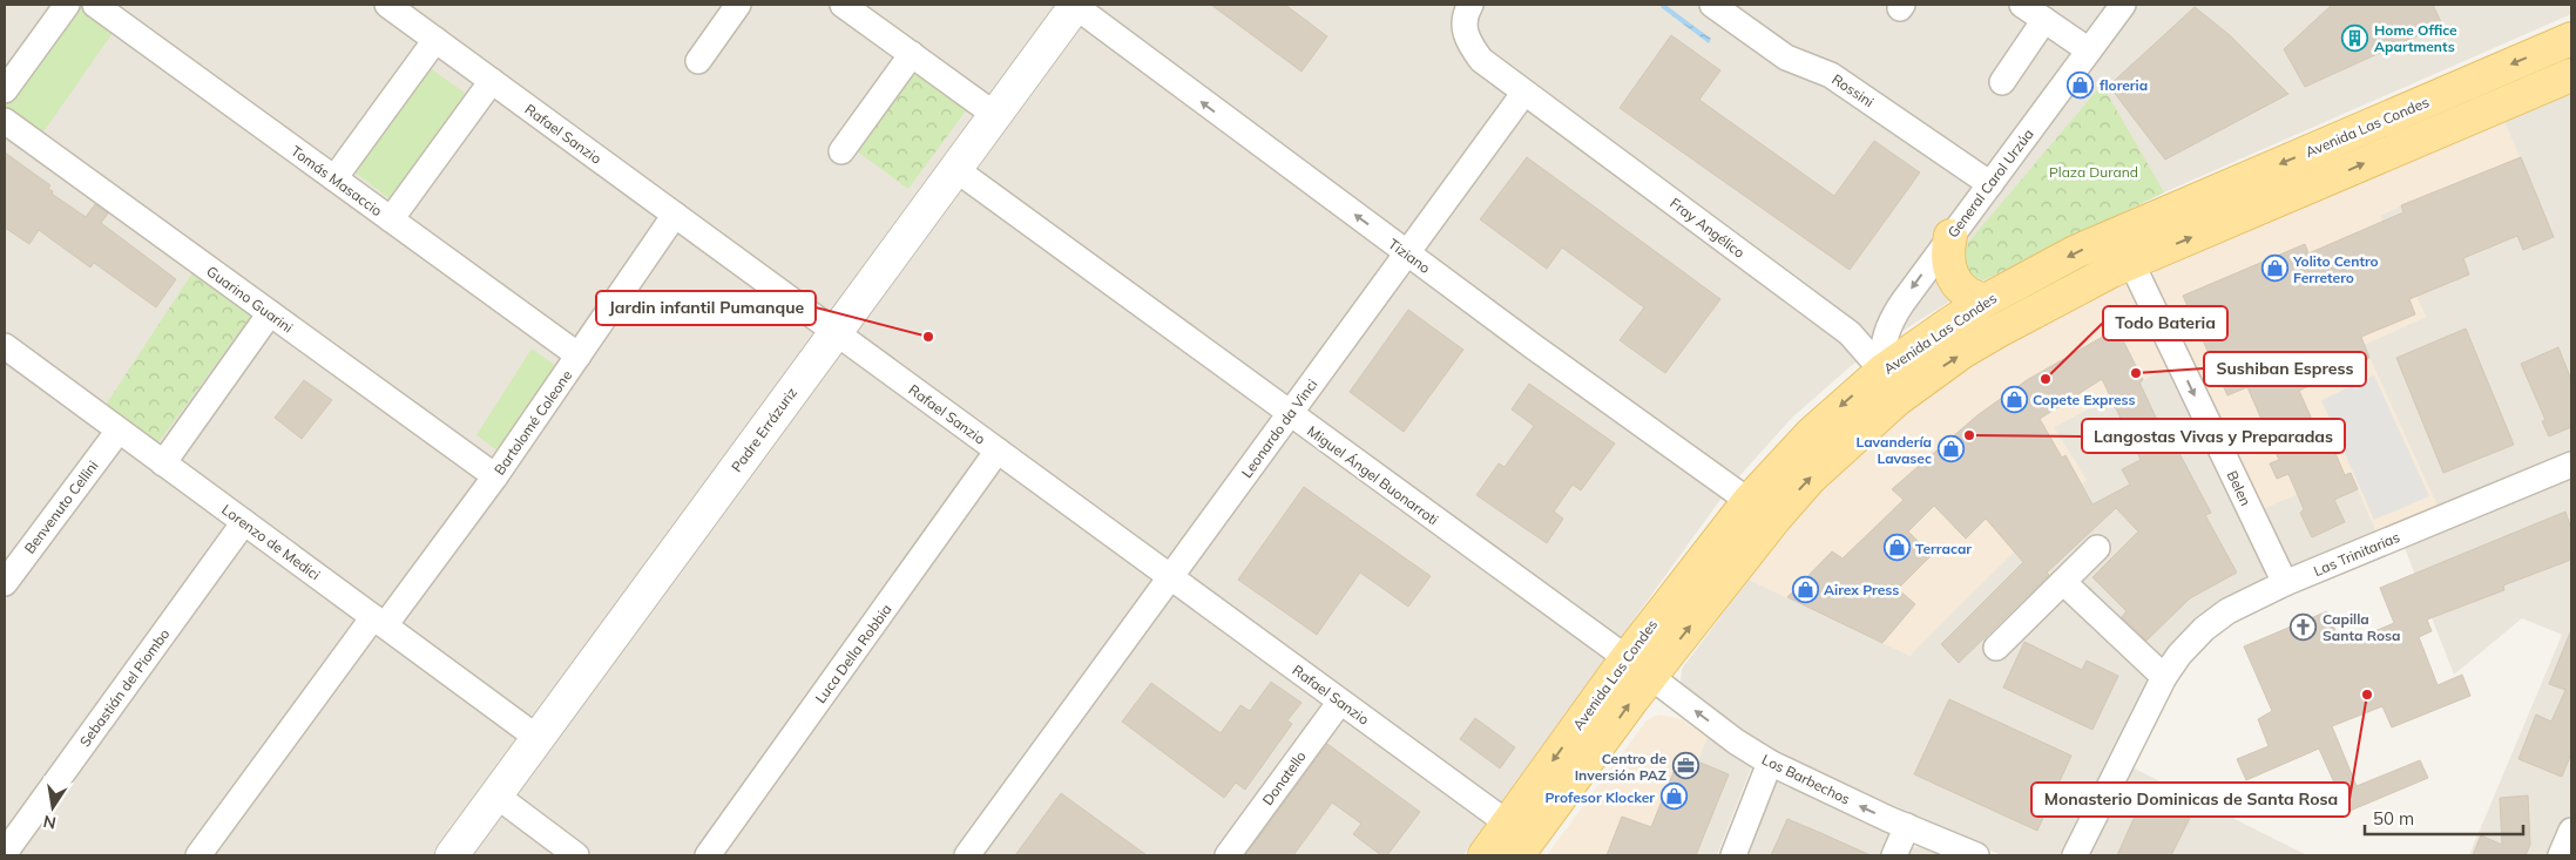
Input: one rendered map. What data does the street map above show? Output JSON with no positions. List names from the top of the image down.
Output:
{
  "streets": {
    "main road": ["Avenida Las Condes"],
    "street": [
      "Rossini",
      "Rafael Sanzio",
      "Tomás Masaccio",
      "General Carol Urzúa",
      "Fray Angélico",
      "Tiziano",
      "Guarino Guarini",
      "Bartolomé Coleone",
      "Leonardo da Vinci",
      "Padre Errázuriz",
      "Miguel Ángel Buonarroti",
      "Belen",
      "Benvenuto Cellini",
      "Lorenzo de Medici",
      "Las Trinitarias",
      "Luca Della Robbia",
      "Sebastián del Piombo",
      "Donatello",
      "Los Barbechos"
    ]
  },
  "crossings": [
    ["Rossini", "General Carol Urzúa"],
    ["Avenida Las Condes", "Rafael Sanzio"],
    ["Avenida Las Condes", "General Carol Urzúa"],
    ["Avenida Las Condes", "Fray Angélico"],
    ["Avenida Las Condes", "Tiziano"],
    ["Avenida Las Condes", "Miguel Ángel Buonarroti"],
    ["Avenida Las Condes", "Belen"],
    ["Avenida Las Condes", "Los Barbechos"],
    ["Rafael Sanzio", "Bartolomé Coleone"],
    ["Rafael Sanzio", "Leonardo da Vinci"],
    ["Rafael Sanzio", "Padre Errázuriz"],
    ["Rafael Sanzio", "Luca Della Robbia"],
    ["Rafael Sanzio", "Donatello"],
    ["Tomás Masaccio", "Bartolomé Coleone"],
    ["General Carol Urzúa", "Fray Angélico"],
    ["Fray Angélico", "Leonardo da Vinci"],
    ["Tiziano", "Leonardo da Vinci"],
    ["Tiziano", "Padre Errázuriz"],
    ["Guarino Guarini", "Bartolomé Coleone"],
    ["Bartolomé Coleone", "Lorenzo de Medici"],
    ["Leonardo da Vinci", "Miguel Ángel Buonarroti"],
    ["Padre Errázuriz", "Miguel Ángel Buonarroti"],
    ["Padre Errázuriz", "Lorenzo de Medici"],
    ["Miguel Ángel Buonarroti", "Los Barbechos"],
    ["Belen", "Las Trinitarias"],
    ["Benvenuto Cellini", "Lorenzo de Medici"],
    ["Lorenzo de Medici", "Sebastián del Piombo"]
  ],
  "one_way": ["Tiziano", "Belen", "Los Barbechos"],
  "parks": ["Plaza Durand"],
  "places": {
    "building": ["Home Office Apartments"],
    "shop": [
      "floreria",
      "Yolito Centro Ferretero",
      "Copete Express",
      "Lavandería Lavasec",
      "Terracar",
      "Airex Press",
      "Profesor Klocker"
    ],
    "other": [
      "Jardin infantil Pumanque",
      "Sushiban Espress",
      "Todo Bateria",
      "Langostas Vivas y Preparadas",
      "Monasterio Dominicas de Santa Rosa"
    ],
    "church": ["Capilla Santa Rosa"],
    "office": ["Centro de Inversión PAZ"]
  },
  "scale_bar": "50 m",
  "north": "bottom"
}
